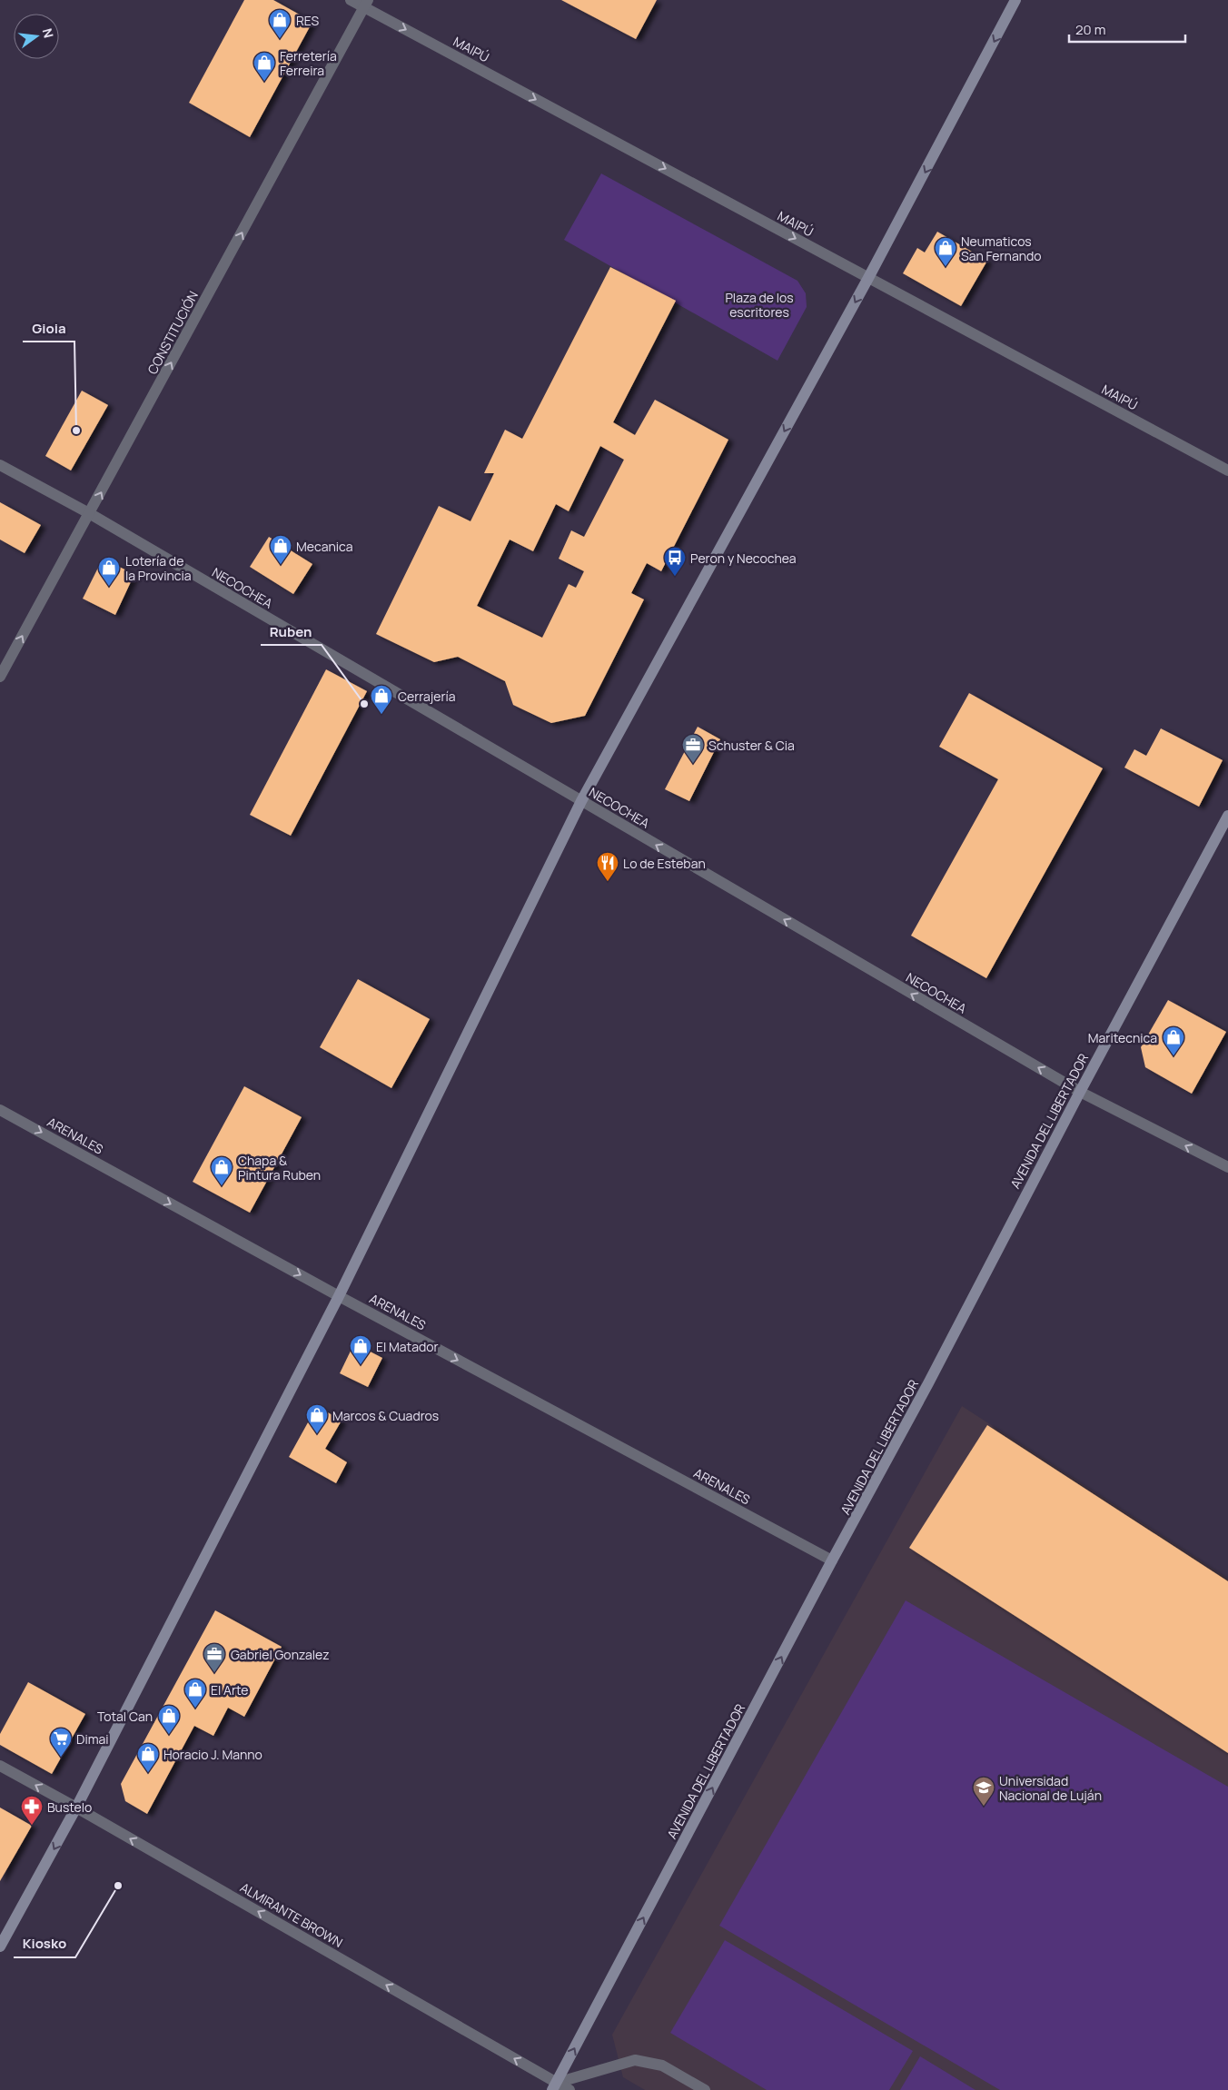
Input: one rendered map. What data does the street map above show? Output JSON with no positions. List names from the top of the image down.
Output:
{
  "streets": {
    "main road": ["AVENIDA DEL LIBERTADOR"],
    "street": [
      "MAIPÚ",
      "CONSTITUCIÓN",
      "NECOCHEA",
      "ARENALES",
      "ALMIRANTE BROWN"
    ]
  },
  "crossings": [
    ["MAIPÚ", "CONSTITUCIÓN"],
    ["CONSTITUCIÓN", "NECOCHEA"],
    ["NECOCHEA", "AVENIDA DEL LIBERTADOR"],
    ["AVENIDA DEL LIBERTADOR", "ARENALES"],
    ["AVENIDA DEL LIBERTADOR", "ALMIRANTE BROWN"]
  ],
  "one_way": [
    "MAIPÚ",
    "CONSTITUCIÓN",
    "NECOCHEA",
    "AVENIDA DEL LIBERTADOR",
    "ARENALES",
    "ALMIRANTE BROWN"
  ],
  "parks": ["Plaza de los escritores"],
  "places": {
    "shop": [
      "RES",
      "Ferretería Ferreira",
      "Neumaticos San Fernando",
      "Mecanica",
      "Lotería de la Provincia",
      "Cerrajería",
      "Maritecnica",
      "Chapa & Pintura Ruben",
      "El Matador",
      "Marcos & Cuadros",
      "El Arte",
      "Total Can",
      "Horacio J. Manno"
    ],
    "other": ["Gioia", "Ruben", "Kiosko"],
    "bus stop": ["Peron y Necochea"],
    "office": ["Schuster & Cia", "Gabriel Gonzalez"],
    "restaurant": ["Lo de Esteban"],
    "supermarket": ["Dimai"],
    "school or university": ["Universidad Nacional de Luján"],
    "pharmacy": ["Bustelo"]
  },
  "scale_bar": "20 m",
  "north": "right"
}
